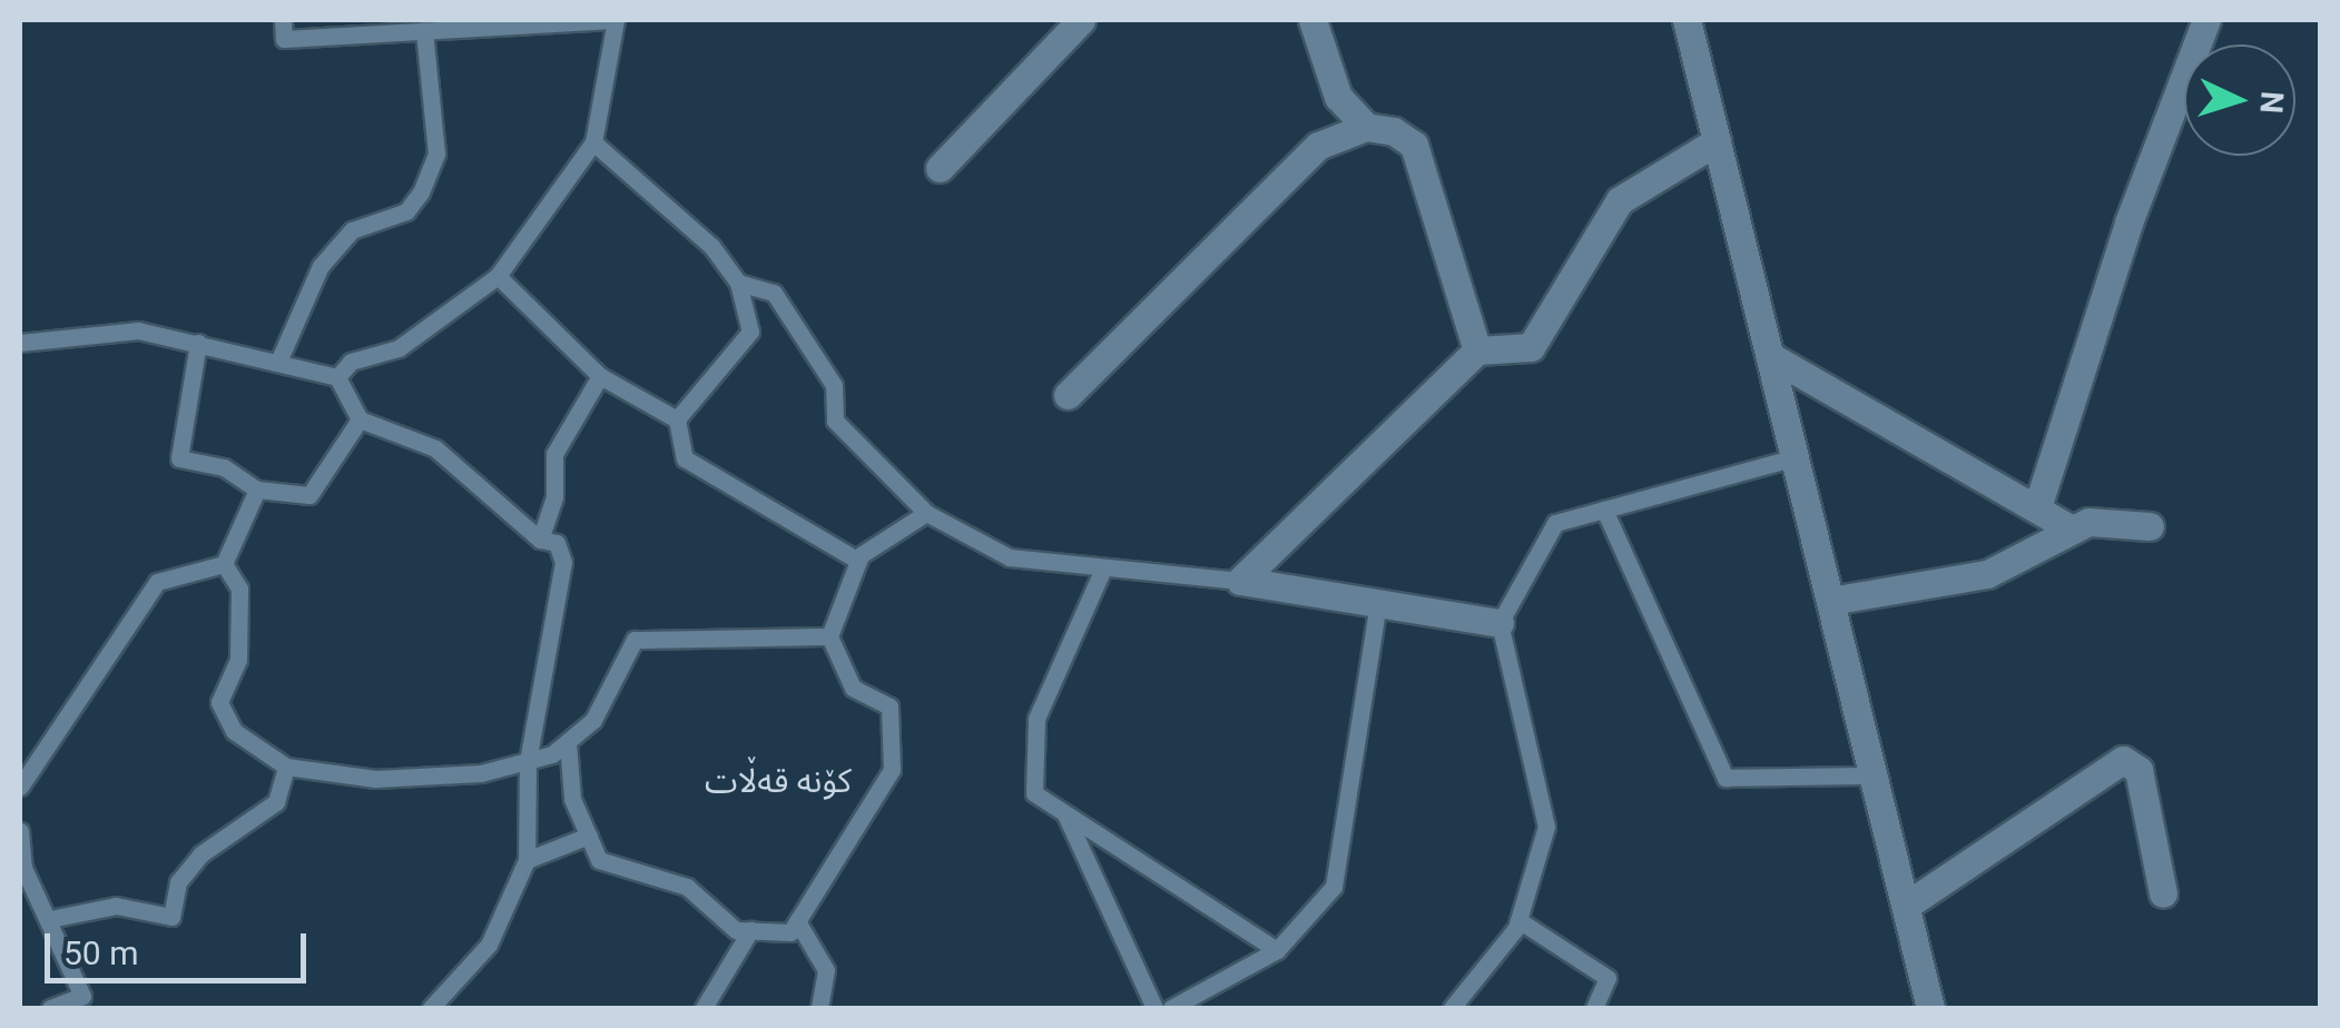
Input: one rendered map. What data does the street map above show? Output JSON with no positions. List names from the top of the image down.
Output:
{
  "districts": ["کۆنە قەڵات"],
  "scale_bar": "50 m",
  "north": "right"
}
